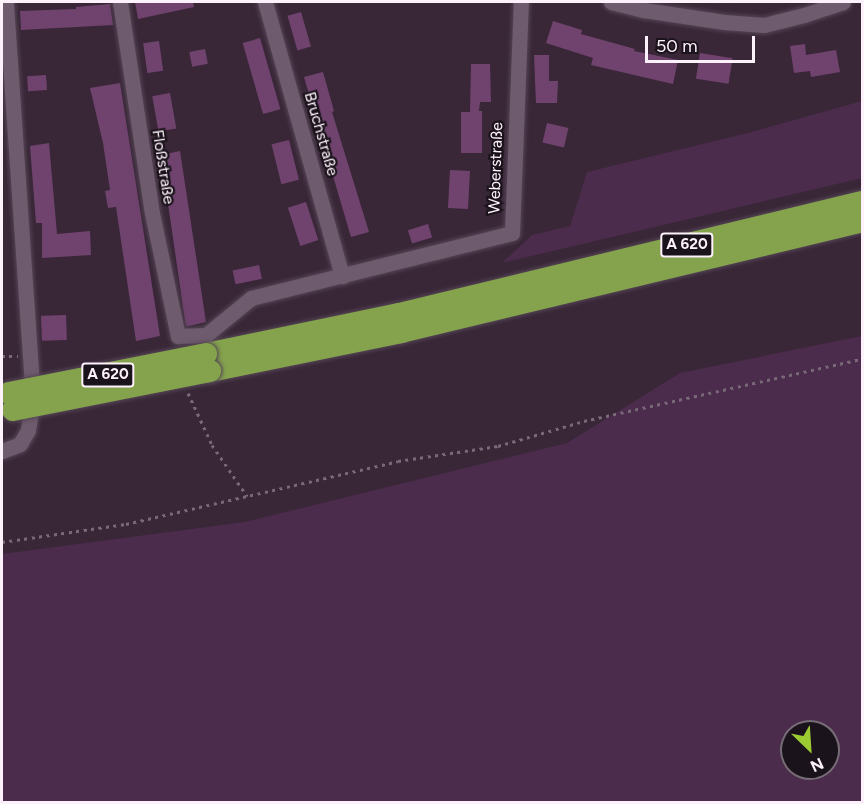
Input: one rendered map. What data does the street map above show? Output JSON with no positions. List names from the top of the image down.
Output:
{
  "streets": {
    "highway": ["A 620"],
    "street": ["Bruchstraße", "Floßstraße", "Weberstraße"]
  },
  "crossings": [
    ["Bruchstraße", "Floßstraße"],
    ["Bruchstraße", "Weberstraße"],
    ["Floßstraße", "Weberstraße"]
  ],
  "scale_bar": "50 m",
  "north": "bottom right"
}
